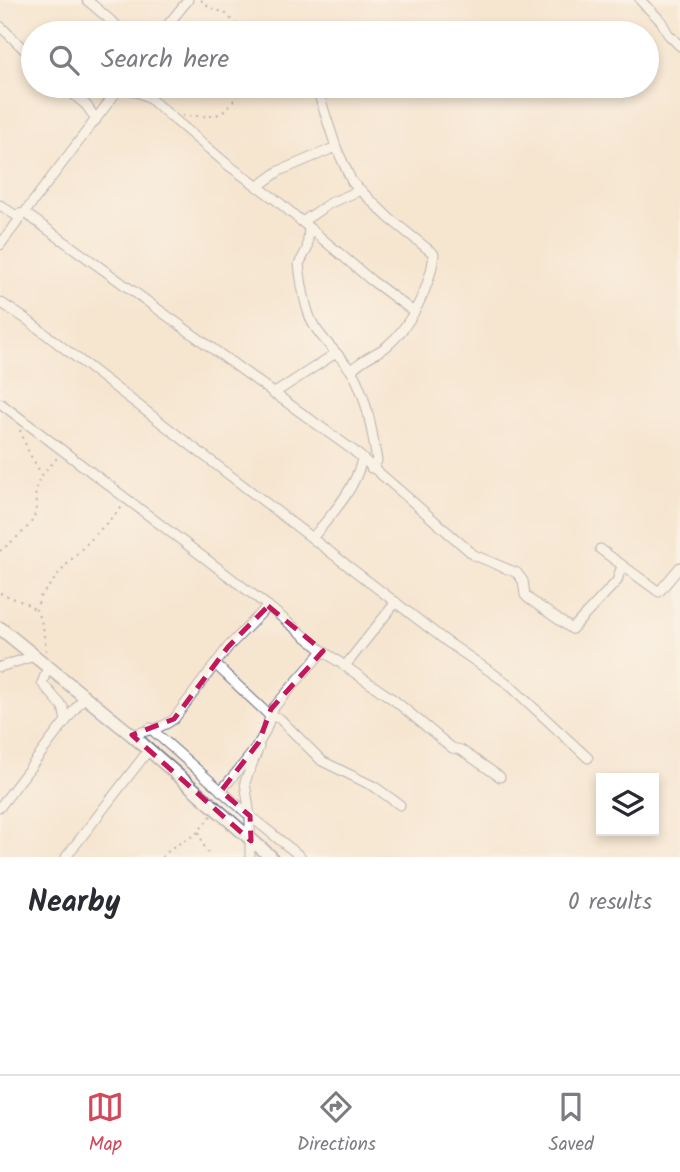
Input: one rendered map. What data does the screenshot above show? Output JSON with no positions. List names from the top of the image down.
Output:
{
  "page": {
    "search": "Search here",
    "heading": ["Nearby", "0 results"],
    "nav": ["Map", "Directions", "Saved"]
  }
}
